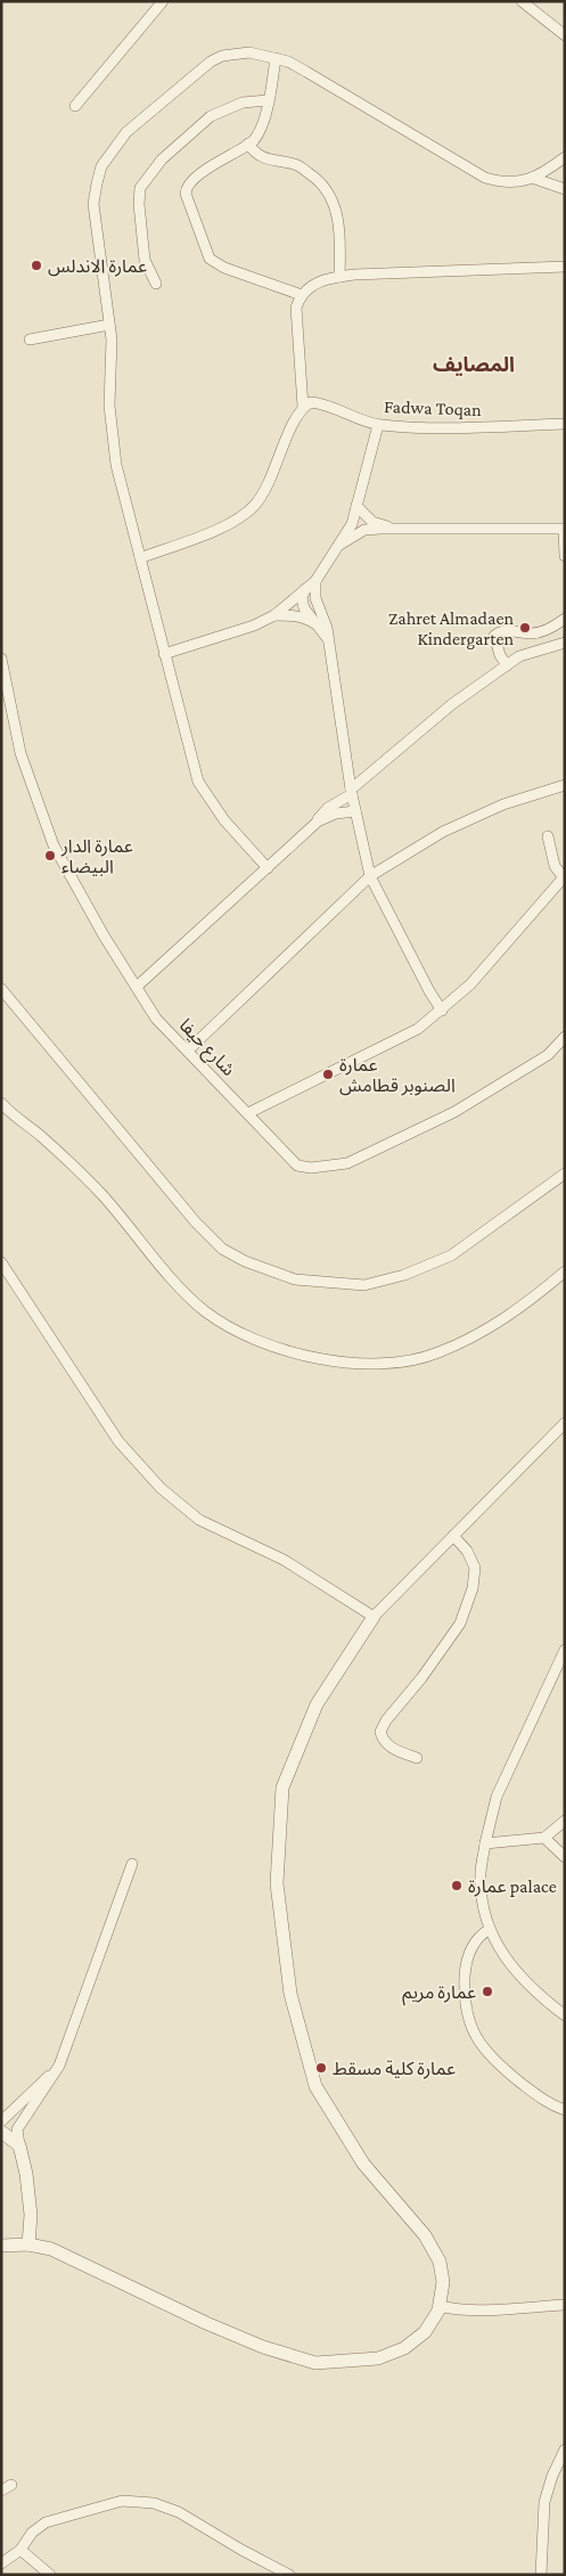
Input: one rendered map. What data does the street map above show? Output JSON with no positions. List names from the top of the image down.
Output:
{
  "streets": {
    "street": ["Fadwa Toqan", "شارع حيفا"]
  },
  "districts": ["المصايف"],
  "places": [
    "عمارة الاندلس",
    "Zahret Almadaen Kindergarten",
    "عمارة الدار البيضاء",
    "عمارة الصنوبر قطامش",
    "عمارة palace",
    "عمارة مريم",
    "عمارة كلية مسقط"
  ]
}
